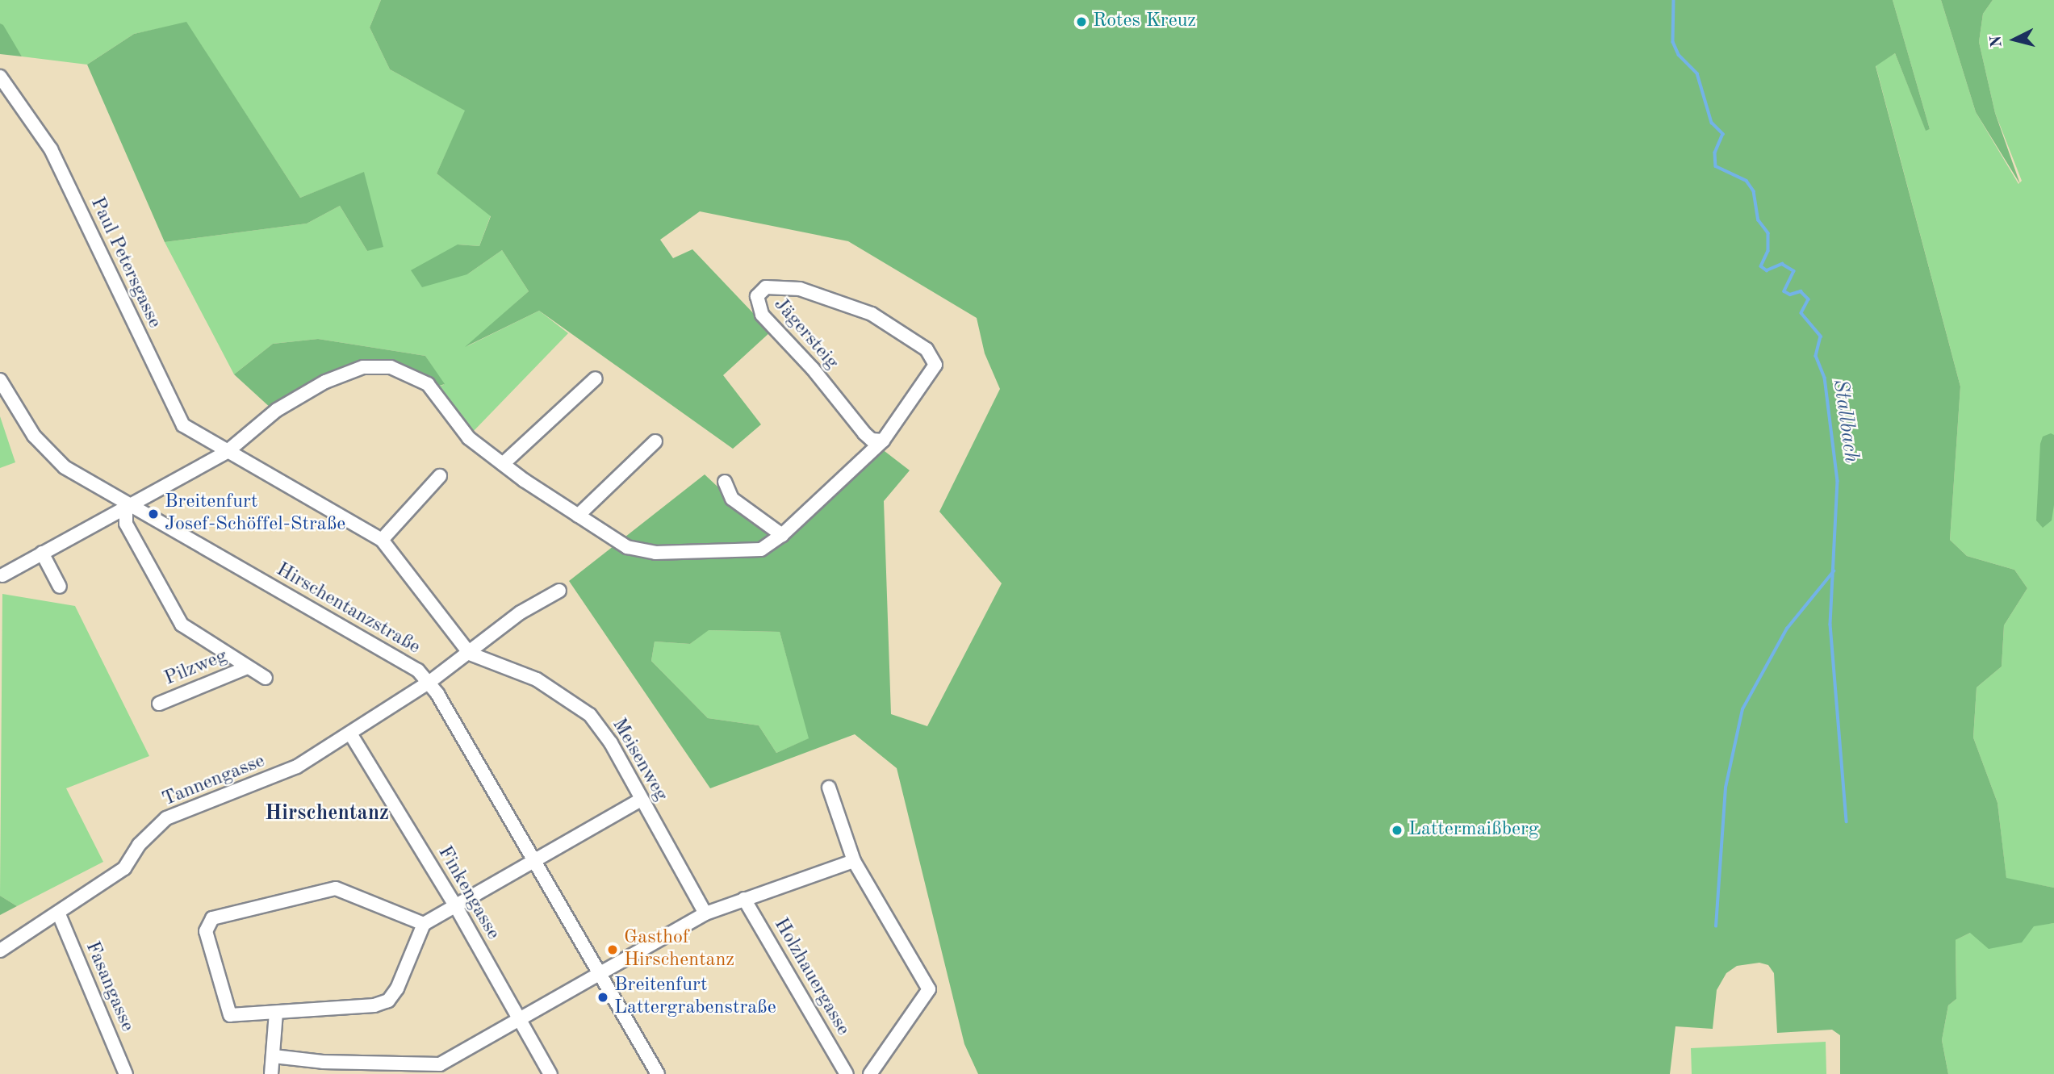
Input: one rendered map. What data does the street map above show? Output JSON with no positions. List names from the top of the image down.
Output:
{
  "streets": {
    "street": [
      "Paul Petersgasse",
      "Jägersteig",
      "Hirschentanzstraße",
      "Pilzweg",
      "Meisenweg",
      "Tannengasse",
      "Finkengasse",
      "Holzhauergasse",
      "Fasangasse"
    ]
  },
  "crossings": [
    ["Hirschentanzstraße", "Pilzweg"],
    ["Hirschentanzstraße", "Tannengasse"],
    ["Tannengasse", "Finkengasse"],
    ["Tannengasse", "Fasangasse"]
  ],
  "districts": ["Hirschentanz"],
  "water": ["Stallbach"],
  "places": [
    "Rotes Kreuz",
    "Breitenfurt Josef-Schöffel-Straße",
    "Lattermaißberg",
    "Gasthof Hirschentanz",
    "Breitenfurt Lattergrabenstraße"
  ],
  "north": "left"
}
